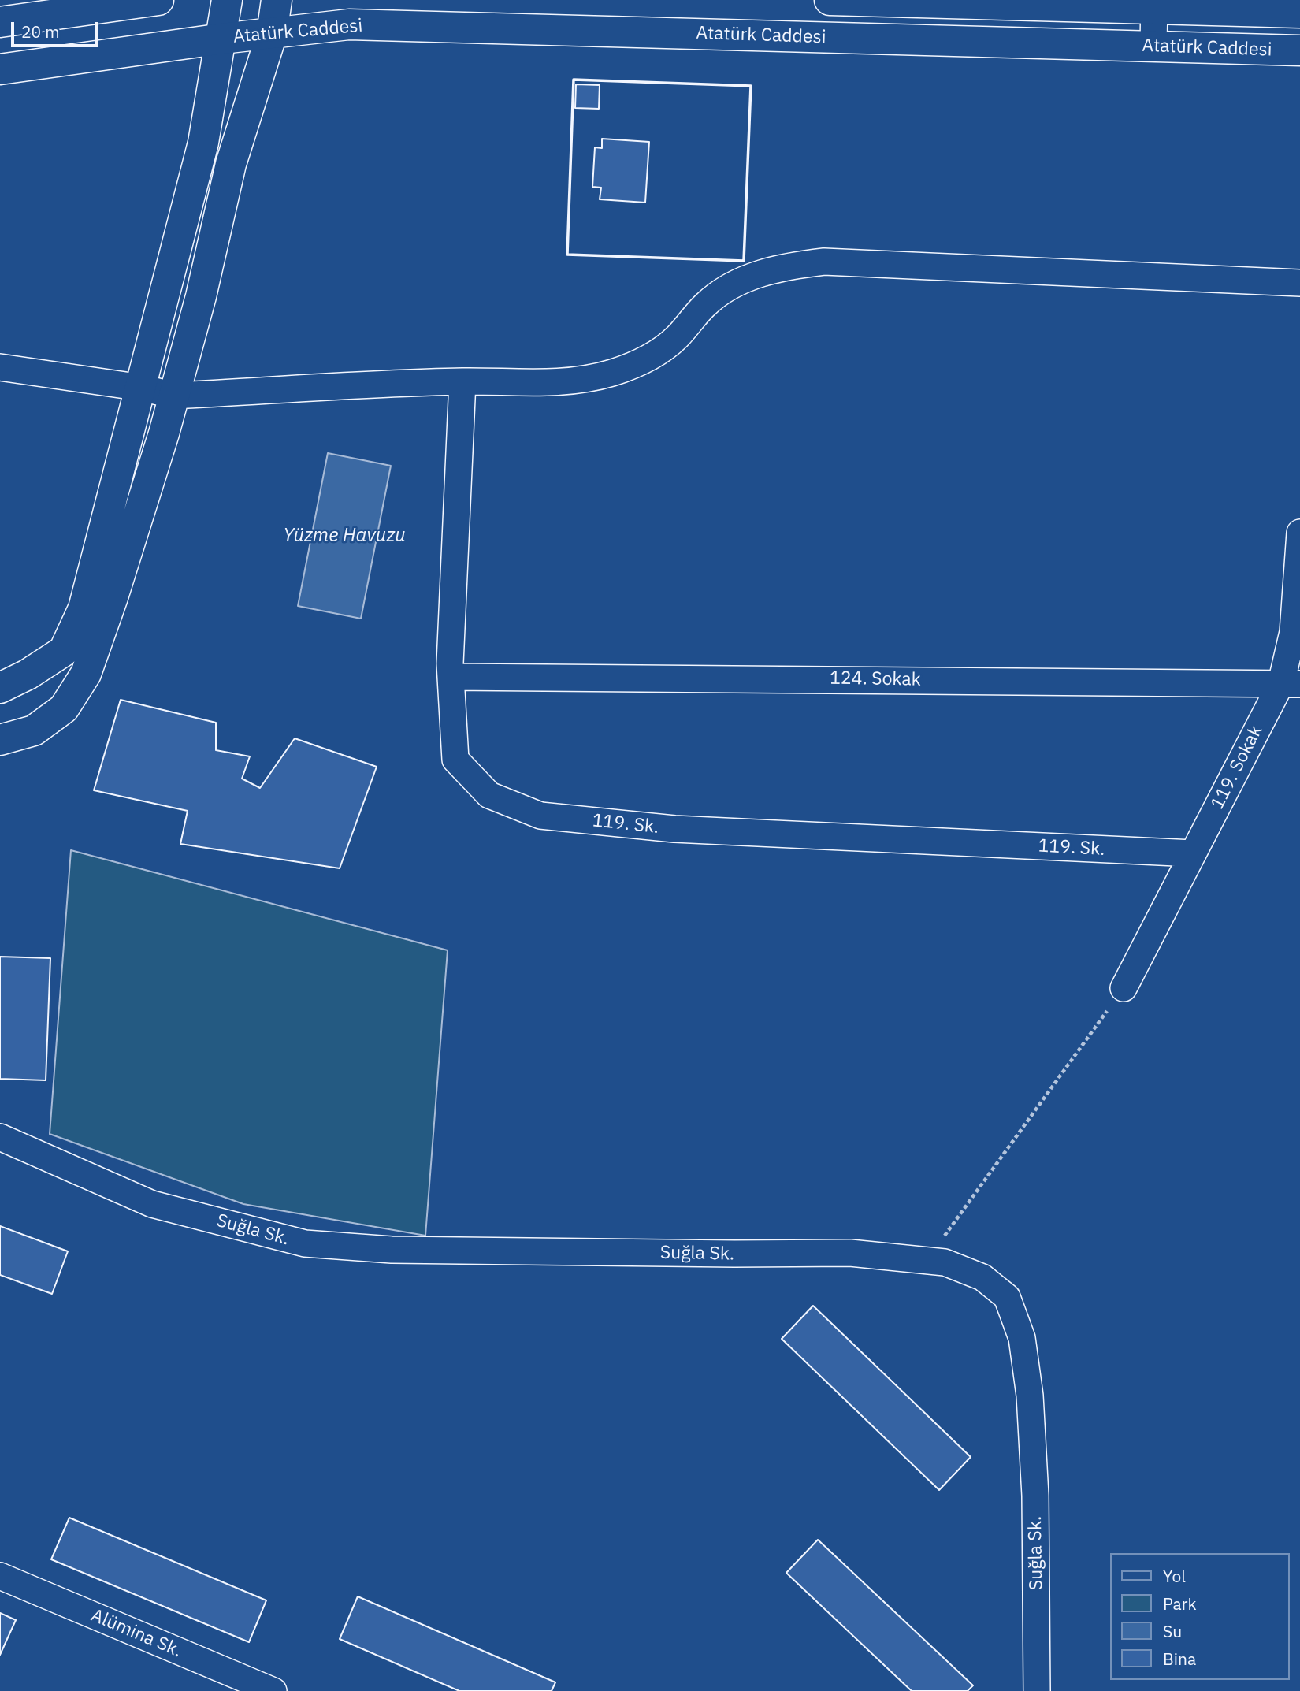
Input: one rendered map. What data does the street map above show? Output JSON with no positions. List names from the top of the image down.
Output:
{
  "streets": {
    "main road": ["Atatürk Caddesi"],
    "street": [
      "124. Sokak",
      "119. Sokak",
      "119. Sk.",
      "Suğla Sk.",
      "Alümina Sk."
    ]
  },
  "crossings": [
    ["124. Sokak", "119. Sokak"],
    ["124. Sokak", "119. Sk."],
    ["119. Sokak", "119. Sk."]
  ],
  "water": ["Yüzme Havuzu"],
  "legend": [
    "Yol",
    "Park",
    "Su",
    "Bina"
  ],
  "scale_bar": "20 m"
}
